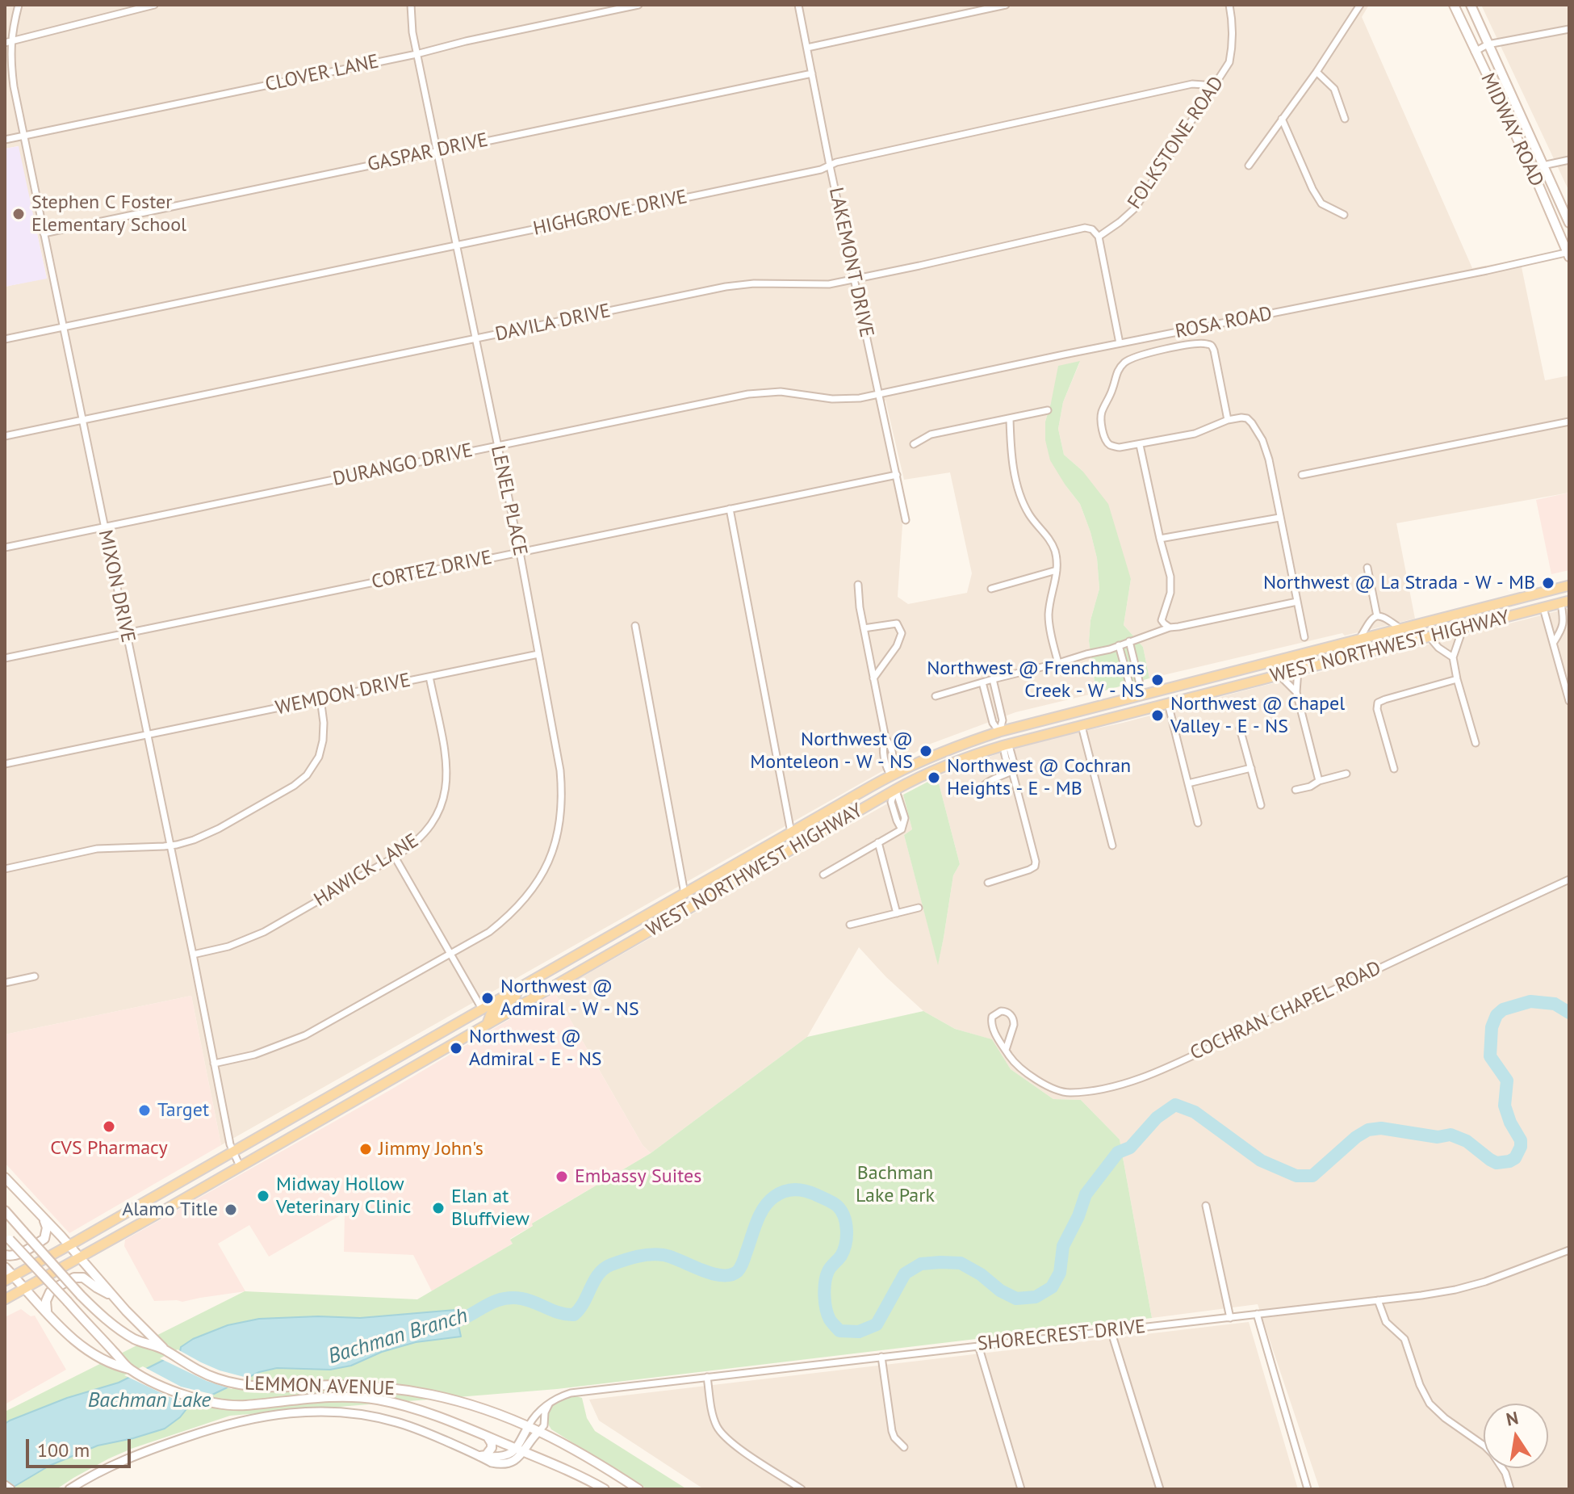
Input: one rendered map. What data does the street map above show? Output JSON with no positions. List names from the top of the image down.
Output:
{
  "streets": {
    "main road": ["MIDWAY ROAD", "WEST NORTHWEST HIGHWAY", "LEMMON AVENUE"],
    "street": [
      "CLOVER LANE",
      "FOLKSTONE ROAD",
      "GASPAR DRIVE",
      "HIGHGROVE DRIVE",
      "LAKEMONT DRIVE",
      "DAVILA DRIVE",
      "ROSA ROAD",
      "DURANGO DRIVE",
      "LENEL PLACE",
      "CORTEZ DRIVE",
      "MIXON DRIVE",
      "WEMDON DRIVE",
      "HAWICK LANE",
      "COCHRAN CHAPEL ROAD",
      "SHORECREST DRIVE"
    ]
  },
  "crossings": [
    ["CLOVER LANE", "LENEL PLACE"],
    ["CLOVER LANE", "MIXON DRIVE"],
    ["MIDWAY ROAD", "ROSA ROAD"],
    ["FOLKSTONE ROAD", "HIGHGROVE DRIVE"],
    ["FOLKSTONE ROAD", "DAVILA DRIVE"],
    ["GASPAR DRIVE", "LAKEMONT DRIVE"],
    ["GASPAR DRIVE", "LENEL PLACE"],
    ["GASPAR DRIVE", "MIXON DRIVE"],
    ["HIGHGROVE DRIVE", "LAKEMONT DRIVE"],
    ["HIGHGROVE DRIVE", "LENEL PLACE"],
    ["HIGHGROVE DRIVE", "MIXON DRIVE"],
    ["LAKEMONT DRIVE", "DAVILA DRIVE"],
    ["LAKEMONT DRIVE", "ROSA ROAD"],
    ["LAKEMONT DRIVE", "DURANGO DRIVE"],
    ["LAKEMONT DRIVE", "CORTEZ DRIVE"],
    ["DAVILA DRIVE", "LENEL PLACE"],
    ["DAVILA DRIVE", "MIXON DRIVE"],
    ["ROSA ROAD", "DURANGO DRIVE"],
    ["DURANGO DRIVE", "LENEL PLACE"],
    ["DURANGO DRIVE", "MIXON DRIVE"],
    ["LENEL PLACE", "CORTEZ DRIVE"],
    ["LENEL PLACE", "MIXON DRIVE"],
    ["LENEL PLACE", "WEMDON DRIVE"],
    ["CORTEZ DRIVE", "MIXON DRIVE"],
    ["MIXON DRIVE", "WEST NORTHWEST HIGHWAY"],
    ["MIXON DRIVE", "WEMDON DRIVE"],
    ["MIXON DRIVE", "HAWICK LANE"],
    ["WEMDON DRIVE", "HAWICK LANE"],
    ["SHORECREST DRIVE", "LEMMON AVENUE"]
  ],
  "water": ["Bachman Branch", "Bachman Lake"],
  "parks": ["Bachman Lake Park"],
  "places": [
    "Stephen C Foster Elementary School",
    "Northwest @ La Strada - W - MB",
    "Northwest @ Frenchmans Creek - W - NS",
    "Northwest @ Chapel Valley - E - NS",
    "Northwest @ Monteleon - W - NS",
    "Northwest @ Cochran Heights - E - MB",
    "Northwest @ Admiral - W - NS",
    "Northwest @ Admiral - E - NS",
    "Target",
    "CVS Pharmacy",
    "Jimmy John's",
    "Embassy Suites",
    "Midway Hollow Veterinary Clinic",
    "Elan at Bluffview",
    "Alamo Title"
  ],
  "scale_bar": "100 m",
  "north": "top"
}
